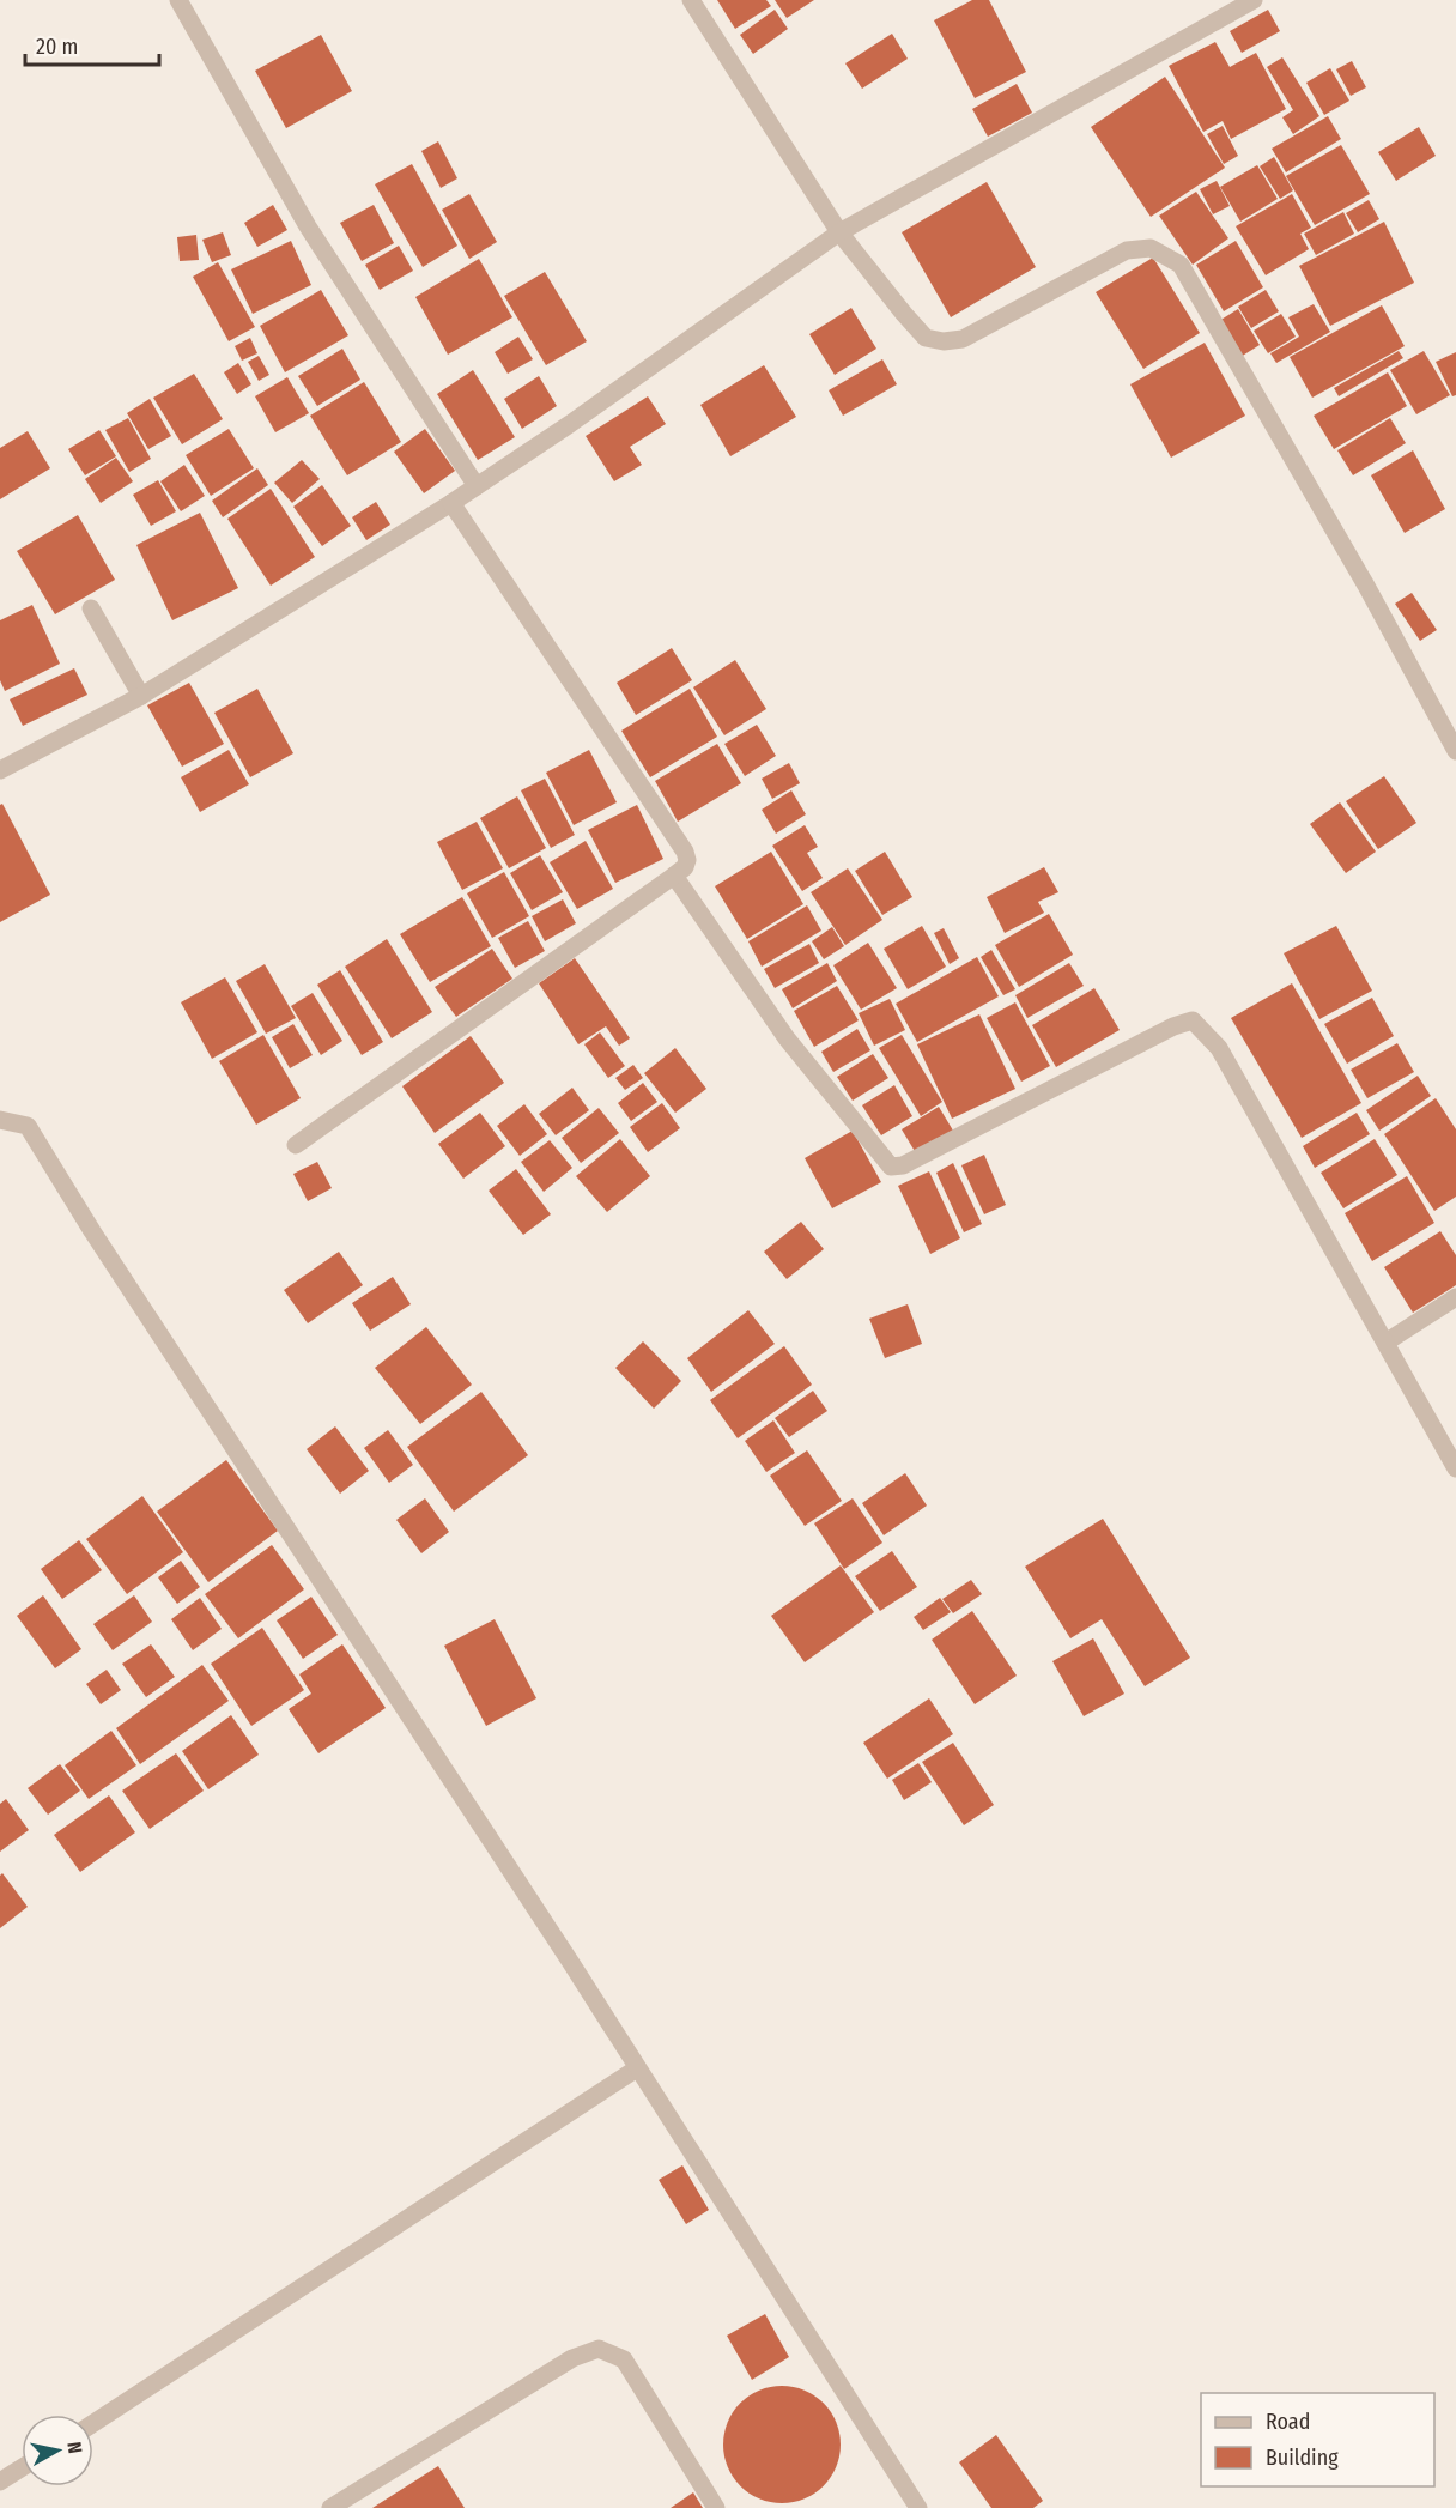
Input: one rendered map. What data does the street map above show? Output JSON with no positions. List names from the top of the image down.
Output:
{
  "legend": ["Road", "Building"],
  "scale_bar": "20 m",
  "north": "right"
}
